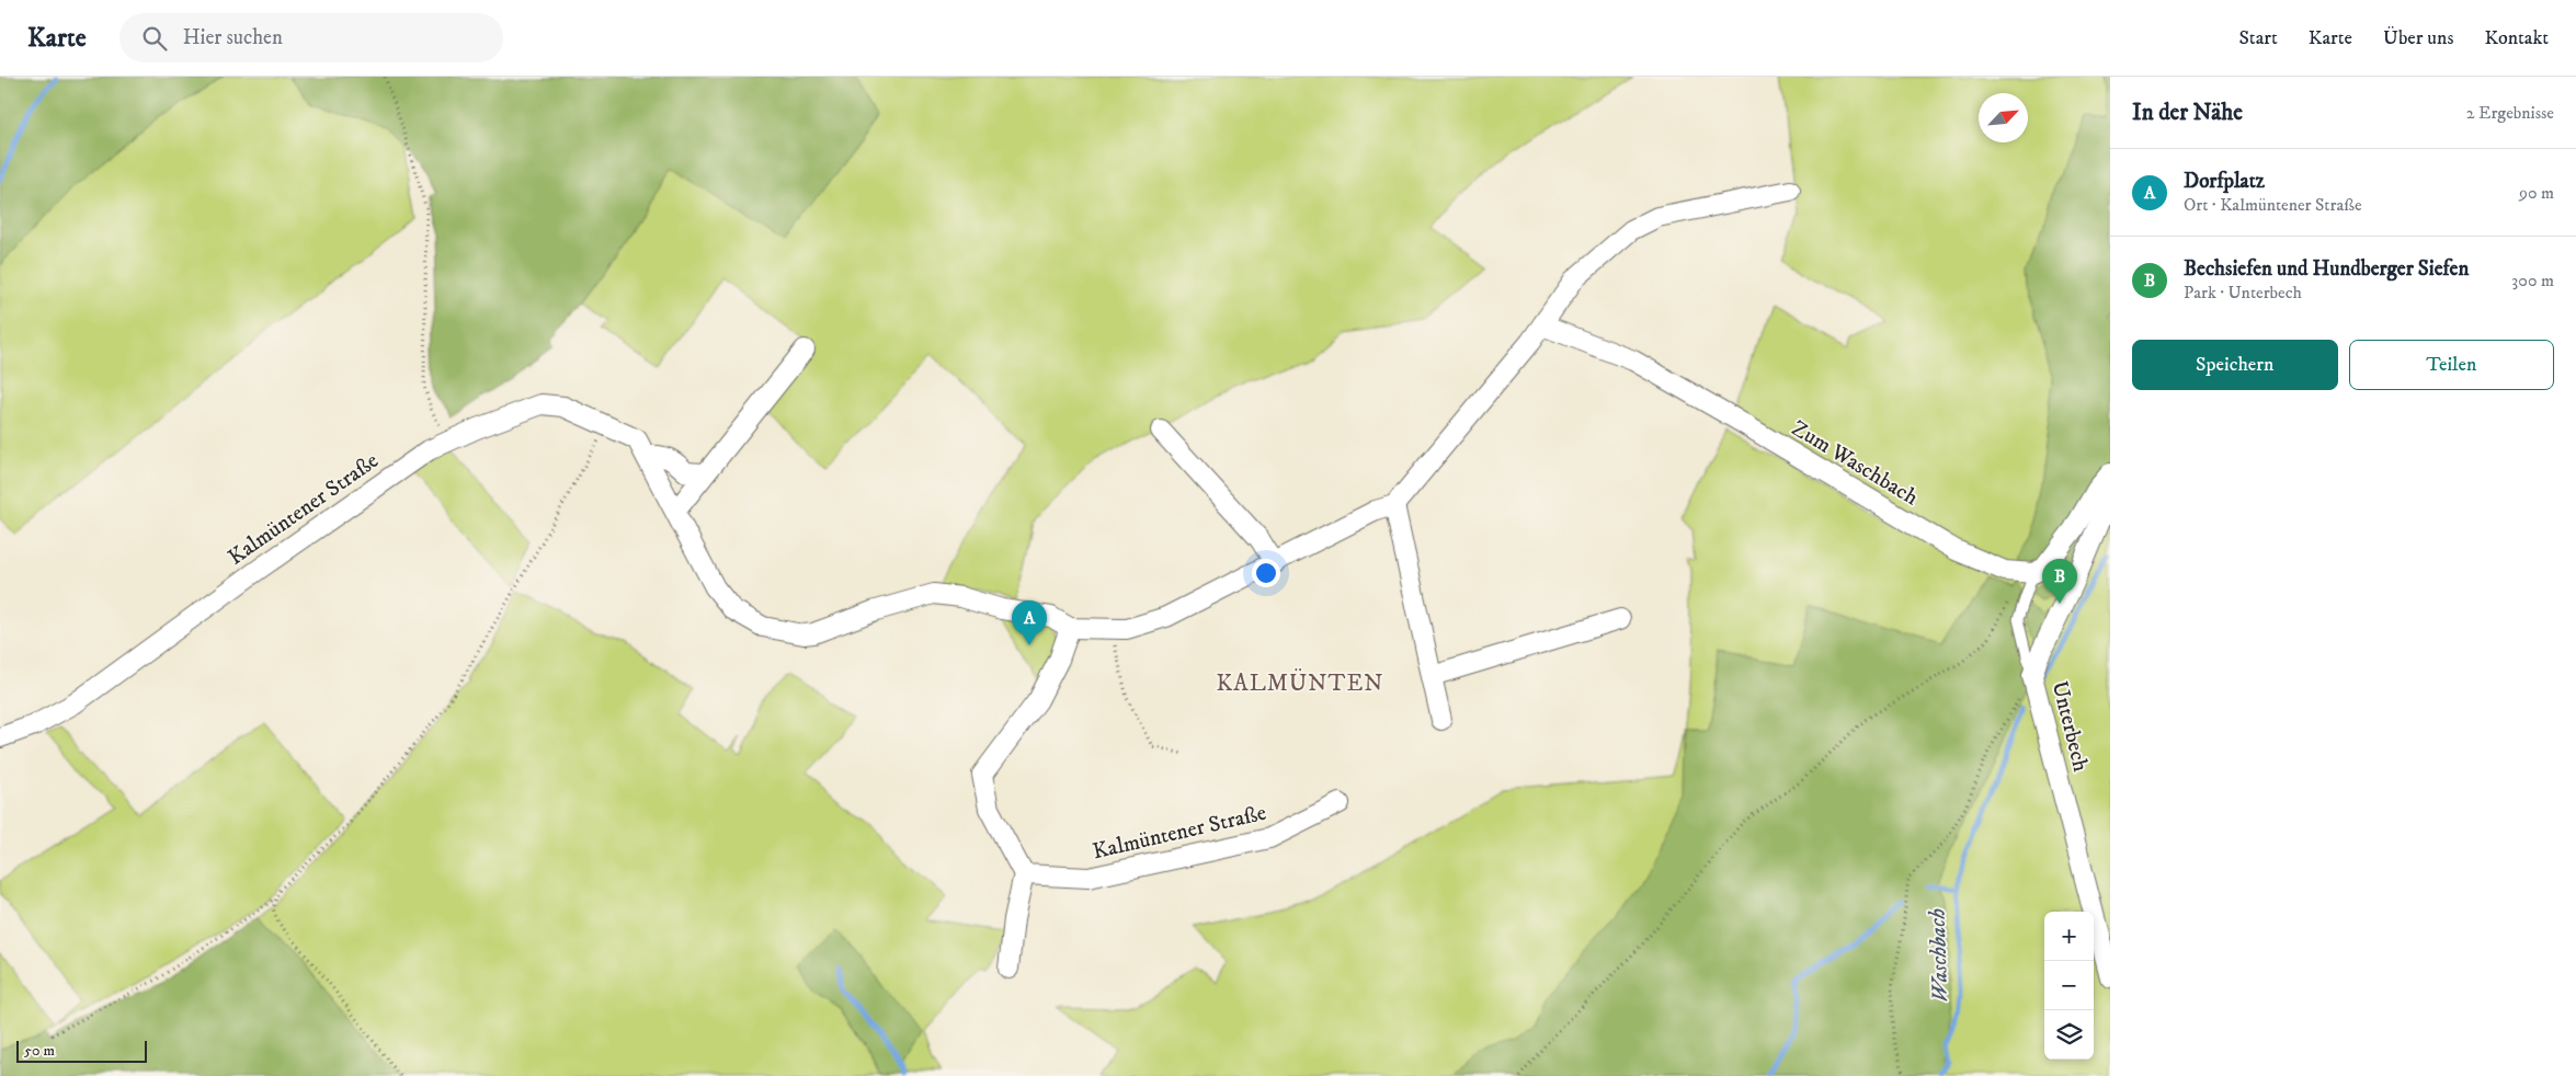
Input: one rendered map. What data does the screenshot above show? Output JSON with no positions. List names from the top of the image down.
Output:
{
  "streets": {
    "street": ["Zum Waschbach", "Kalmüntener Straße", "Unterbech"]
  },
  "districts": ["KALMÜNTEN"],
  "water": ["Waschbach"],
  "scale_bar": "50 m",
  "north": "top right",
  "page": {
    "header": "Karte",
    "search": "Hier suchen",
    "nav": [
      "Start",
      "Karte",
      "Über uns",
      "Kontakt"
    ],
    "heading": ["In der Nähe", "2 Ergebnisse"],
    "list": [
      {
        "mark": "A",
        "name": "Dorfplatz",
        "note": "Ort · Kalmüntener Straße",
        "value": "90 m"
      },
      {
        "mark": "B",
        "name": "Bechsiefen und Hundberger Siefen",
        "note": "Park · Unterbech",
        "value": "300 m"
      }
    ],
    "buttons": ["Speichern", "Teilen"],
    "pins": ["B", "A"],
    "map_buttons": ["+", "−"],
    "scale": "50 m"
  }
}
